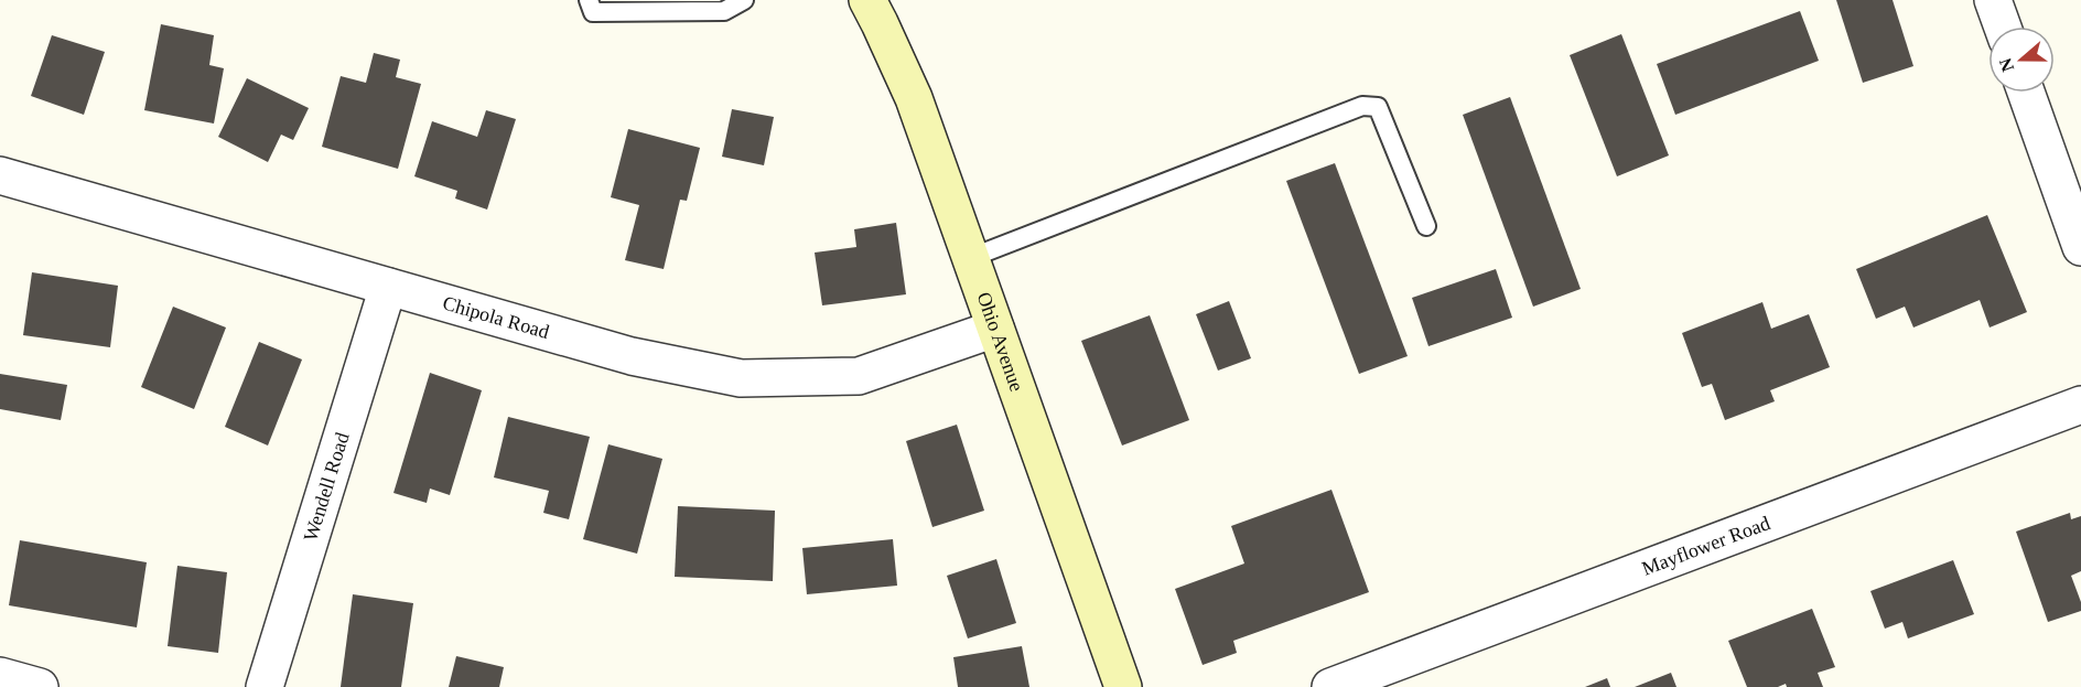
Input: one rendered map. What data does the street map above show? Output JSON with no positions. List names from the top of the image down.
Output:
{
  "streets": {
    "street": [
      "Chipola Road",
      "Ohio Avenue",
      "Wendell Road",
      "Mayflower Road"
    ]
  },
  "crossings": [
    ["Chipola Road", "Ohio Avenue"],
    ["Chipola Road", "Wendell Road"]
  ],
  "north": "left"
}
